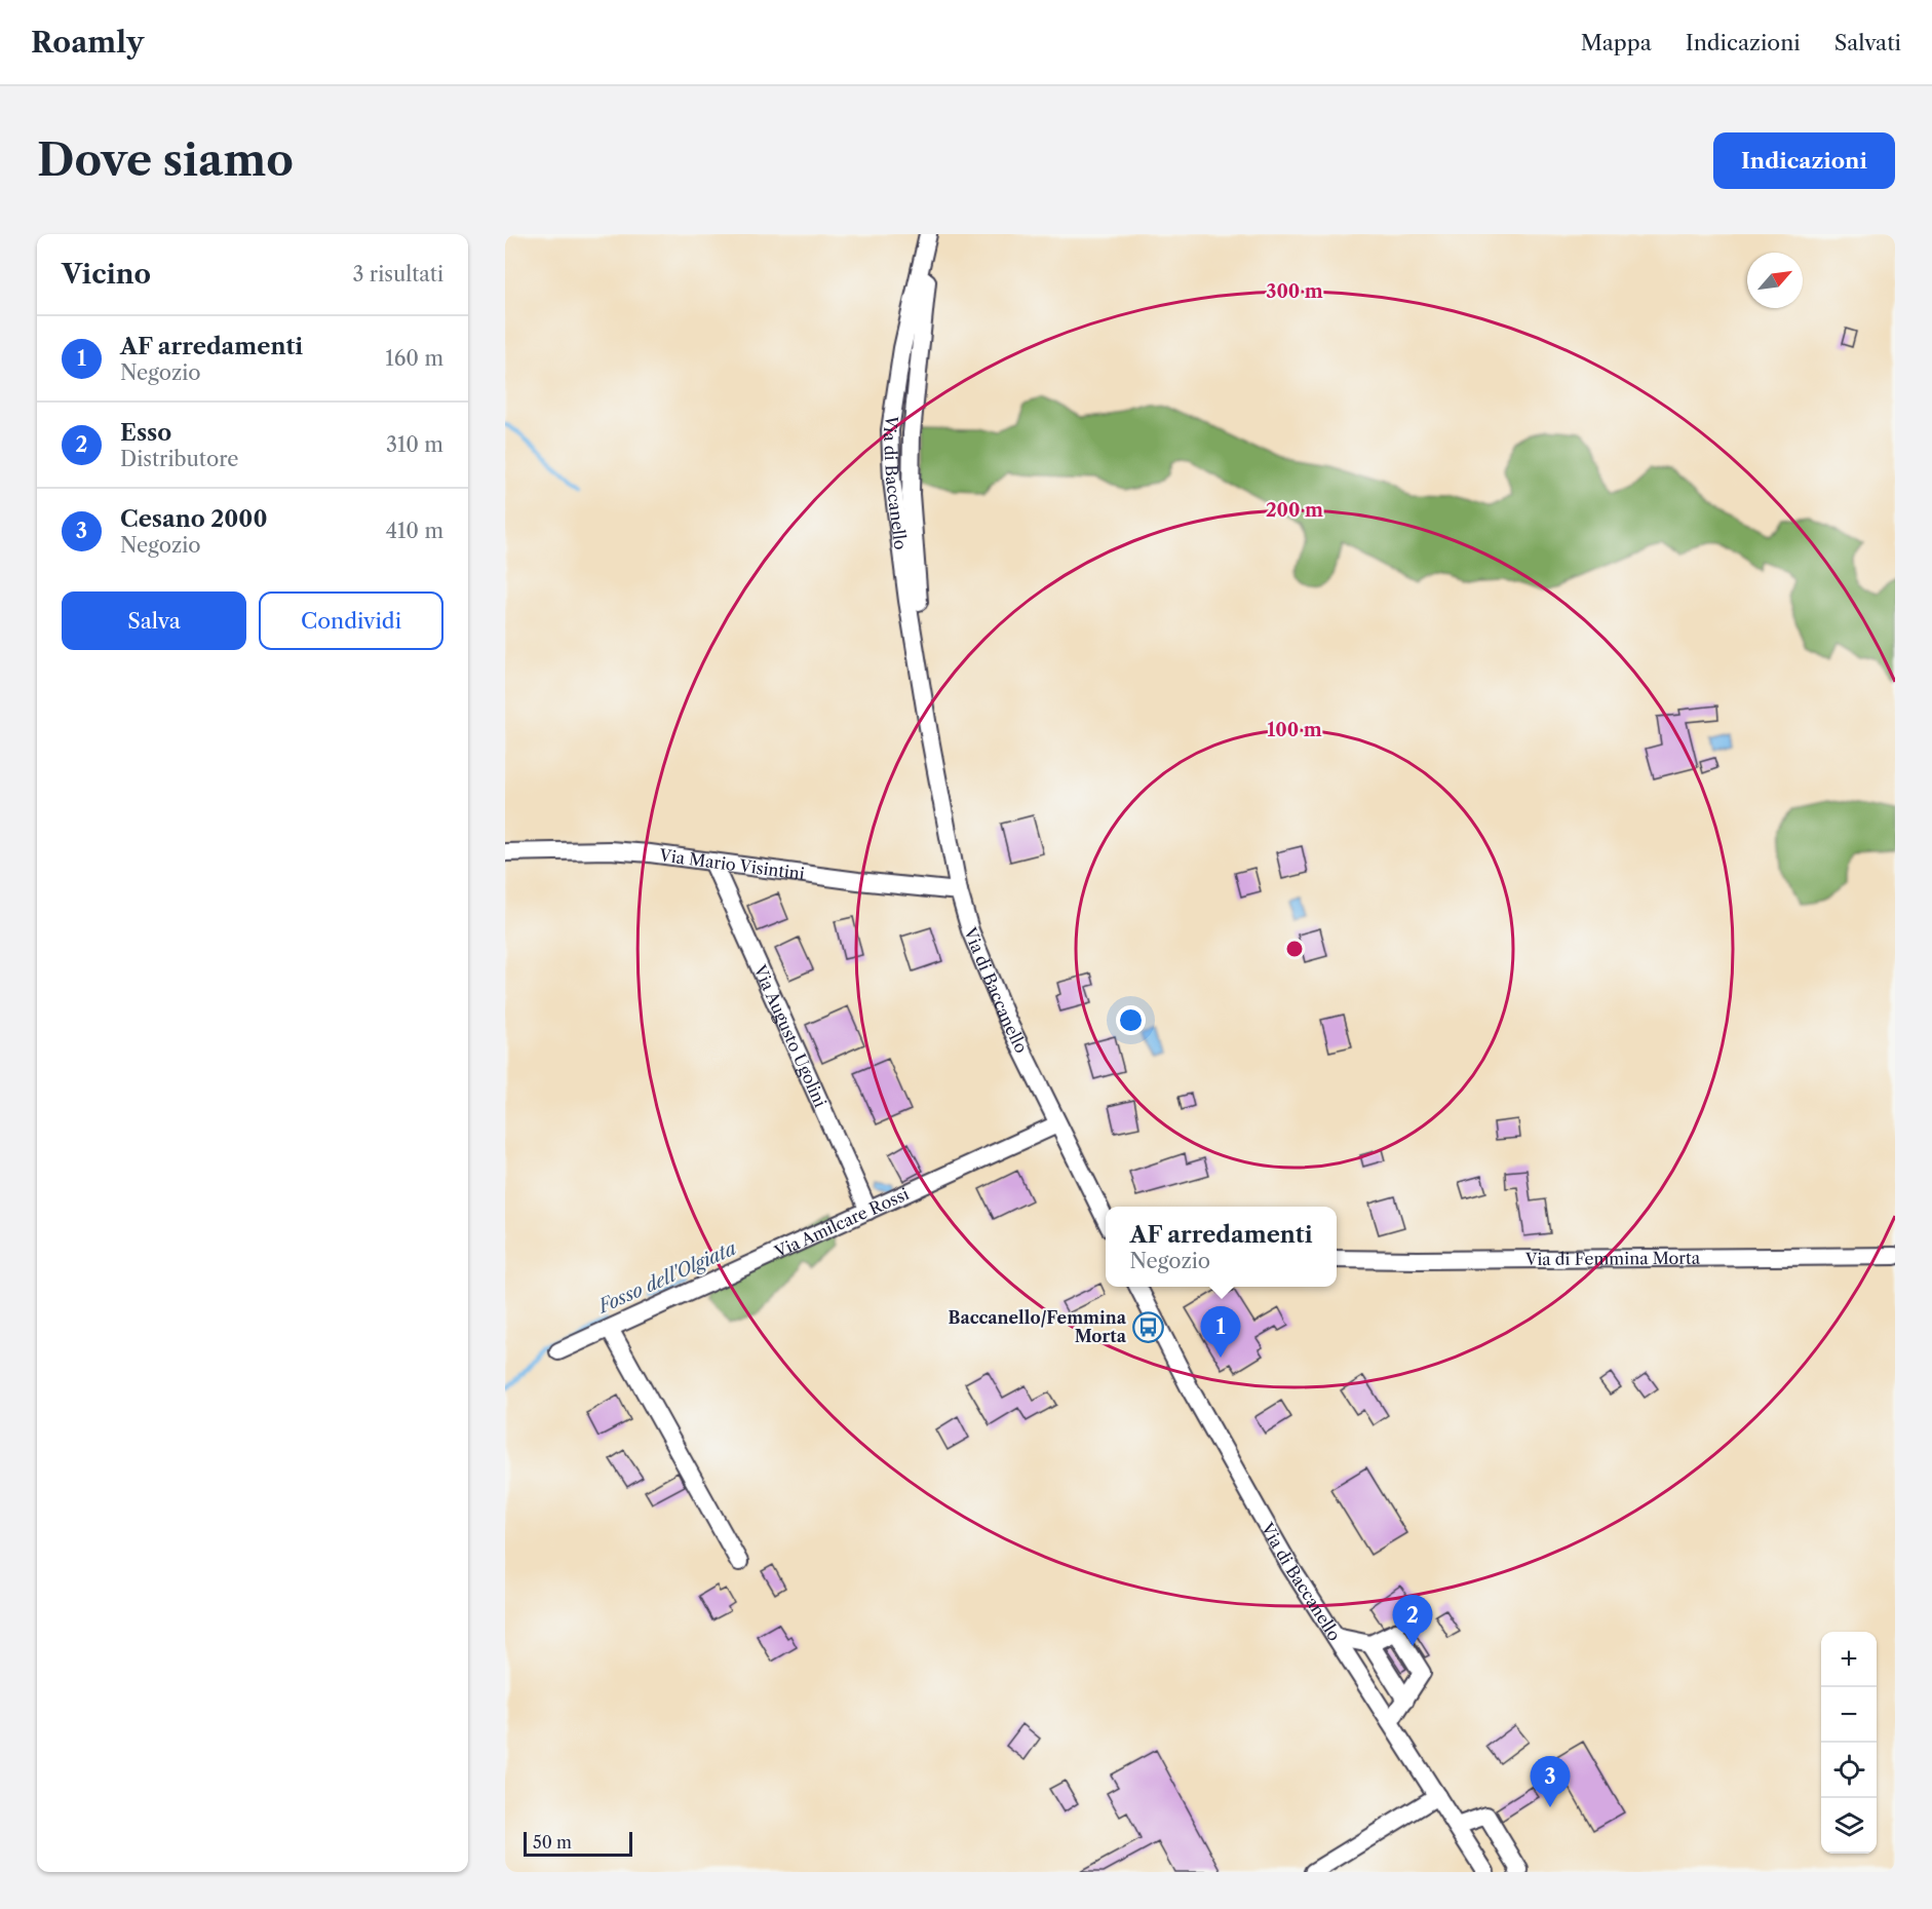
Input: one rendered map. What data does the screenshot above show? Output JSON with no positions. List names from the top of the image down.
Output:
{
  "streets": {
    "street": [
      "Via di Baccanello",
      "Via Mario Visintini",
      "Via Augusto Ugolini",
      "Via Amilcare Rossi",
      "Via di Femmina Morta"
    ]
  },
  "crossings": [
    ["Via di Baccanello", "Via Mario Visintini"],
    ["Via di Baccanello", "Via Amilcare Rossi"],
    ["Via Mario Visintini", "Via Augusto Ugolini"],
    ["Via Augusto Ugolini", "Via Amilcare Rossi"]
  ],
  "water": ["Fosso dell'Olgiata"],
  "places": {
    "bus stop": ["Baccanello/Femmina Morta"]
  },
  "scale_bar": "50 m",
  "north": "top right",
  "page": {
    "header": "Roamly",
    "nav": ["Mappa", "Indicazioni", "Salvati"],
    "buttons": [
      "Indicazioni",
      ["Salva", "Condividi"]
    ],
    "title": "Dove siamo",
    "heading": ["Vicino", "3 risultati"],
    "list": [
      {
        "mark": "1",
        "name": "AF arredamenti",
        "note": "Negozio",
        "value": "160 m"
      },
      {
        "mark": "2",
        "name": "Esso",
        "note": "Distributore",
        "value": "310 m"
      },
      {
        "mark": "3",
        "name": "Cesano 2000",
        "note": "Negozio",
        "value": "410 m"
      }
    ],
    "popup": ["AF arredamenti", "Negozio"],
    "pins": ["1", "2", "3"],
    "map_buttons": ["+", "−"],
    "scale": "50 m"
  },
  "rings": ["300 m", "200 m", "100 m"]
}
